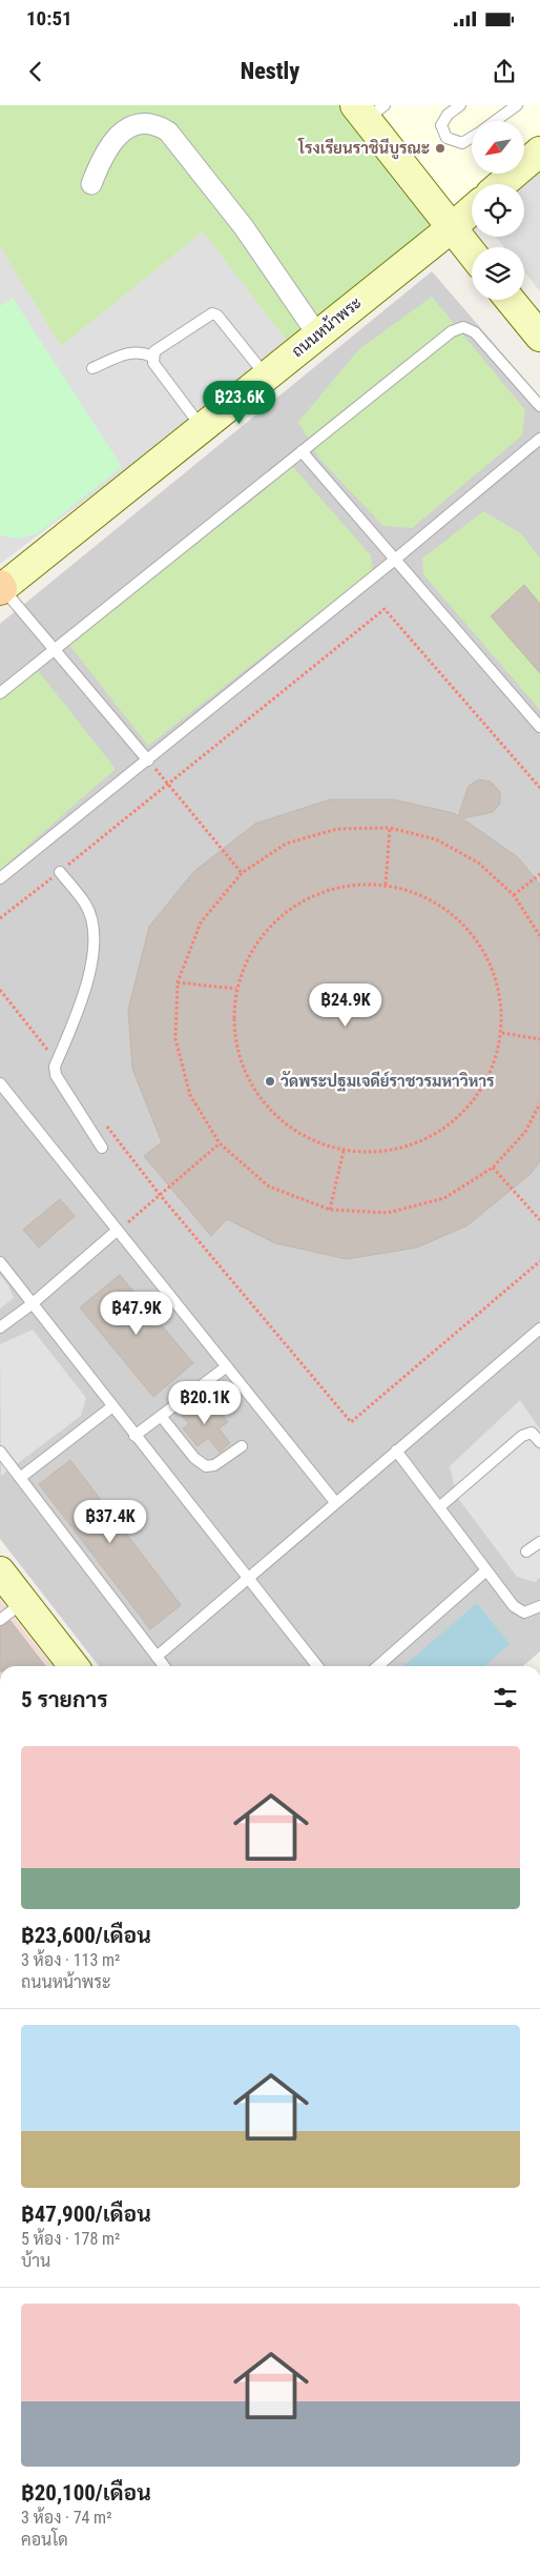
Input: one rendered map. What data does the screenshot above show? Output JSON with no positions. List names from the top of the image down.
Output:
{
  "streets": {
    "main road": ["ถนนหน้าพระ"]
  },
  "places": ["โรงเรียนราชินีบูรณะ", "วัดพระปฐมเจดีย์ราชวรมหาวิหาร"],
  "north": "bottom left",
  "page": {
    "status": "10:51",
    "header": "Nestly",
    "price": [
      "฿23.6K",
      "฿24.9K",
      "฿47.9K",
      "฿20.1K",
      "฿37.4K"
    ],
    "heading": "5 รายการ",
    "list": [
      {
        "name": "฿23,600/เดือน",
        "note": "3 ห้อง · 113 m² · ถนนหน้าพระ"
      },
      {
        "name": "฿47,900/เดือน",
        "note": "5 ห้อง · 178 m² · บ้าน"
      },
      {
        "name": "฿20,100/เดือน",
        "note": "3 ห้อง · 74 m² · คอนโด"
      }
    ]
  }
}
